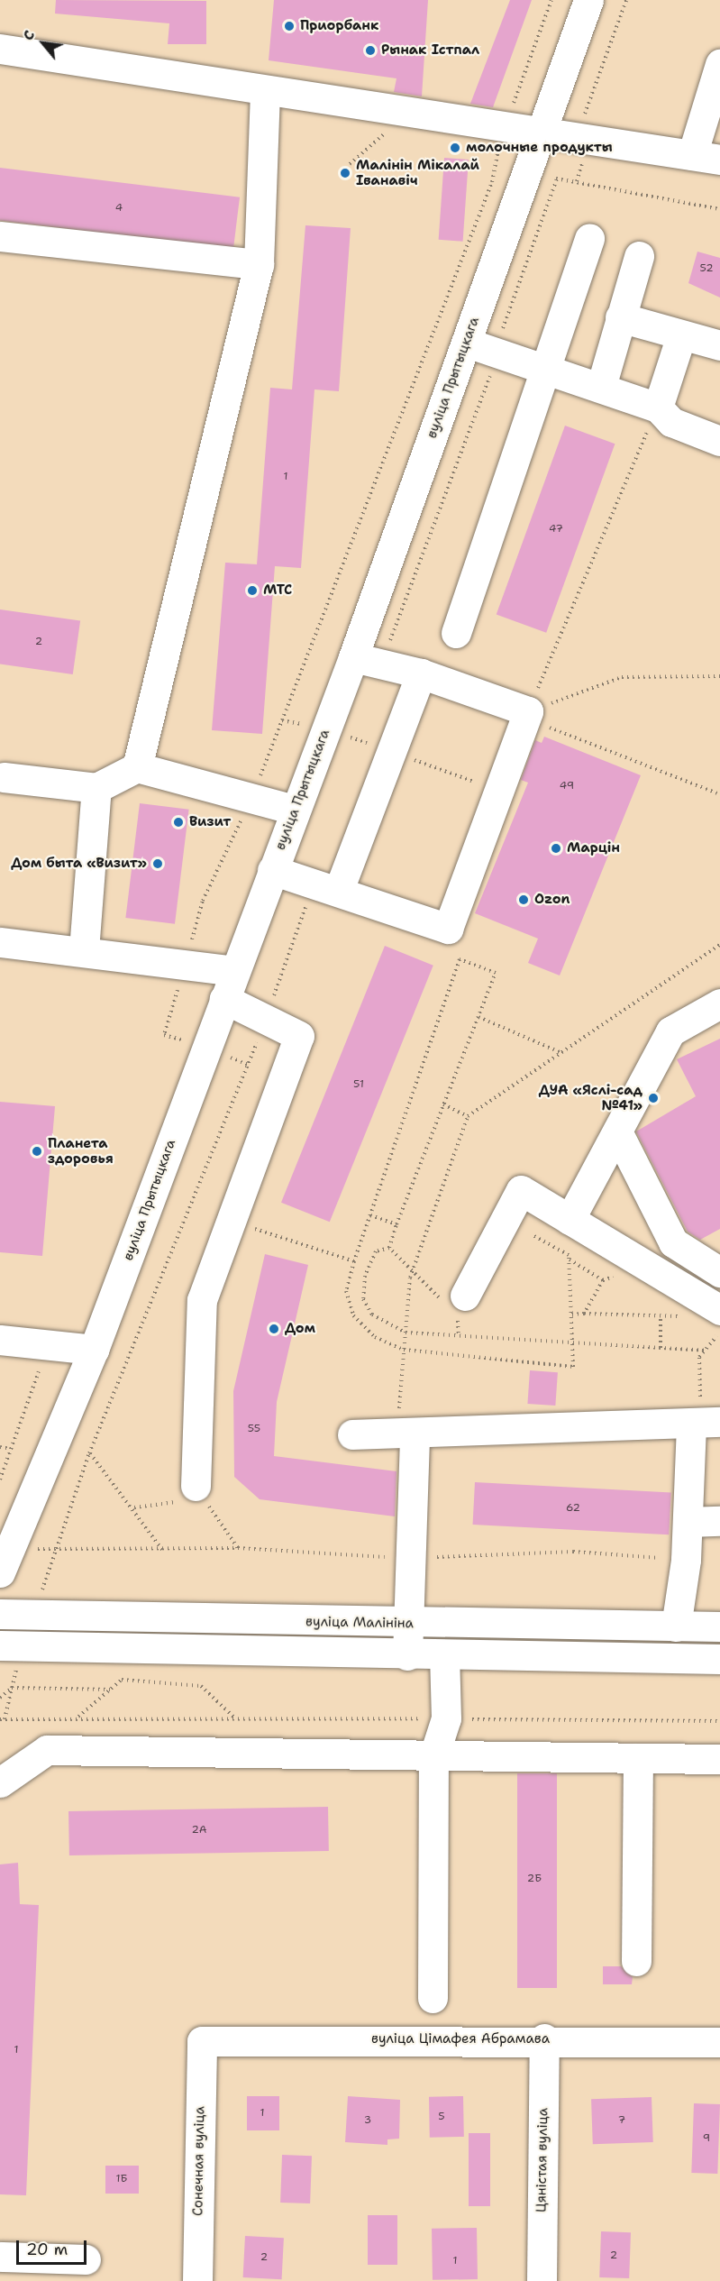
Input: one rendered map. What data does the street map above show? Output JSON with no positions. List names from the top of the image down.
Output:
{
  "streets": {
    "street": [
      "вуліца Прытыцкага",
      "вуліца Малініна",
      "вуліца Цімафея Абрамава",
      "Цяністая вуліца",
      "Сонечная вуліца"
    ]
  },
  "crossings": [
    ["вуліца Цімафея Абрамава", "Цяністая вуліца"],
    ["вуліца Цімафея Абрамава", "Сонечная вуліца"]
  ],
  "places": [
    "Приорбанк",
    "Рынак Істпал",
    "молочные продукты",
    "Малінін Мікалай Іванавіч",
    "МТС",
    "Визит",
    "Марцін",
    "Дом быта «Визит»",
    "Ozon",
    "ДУА «Яслі-сад №41»",
    "Планета здоровья",
    "Дом"
  ],
  "house_numbers": [
    "4",
    "52",
    "1",
    "47",
    "2",
    "49",
    "51",
    "55",
    "62",
    "2А",
    "2Б",
    "1",
    "1",
    "5",
    "3",
    "7",
    "9",
    "1Б",
    "2",
    "2",
    "1"
  ],
  "scale_bar": "20 m",
  "north": "top left"
}
